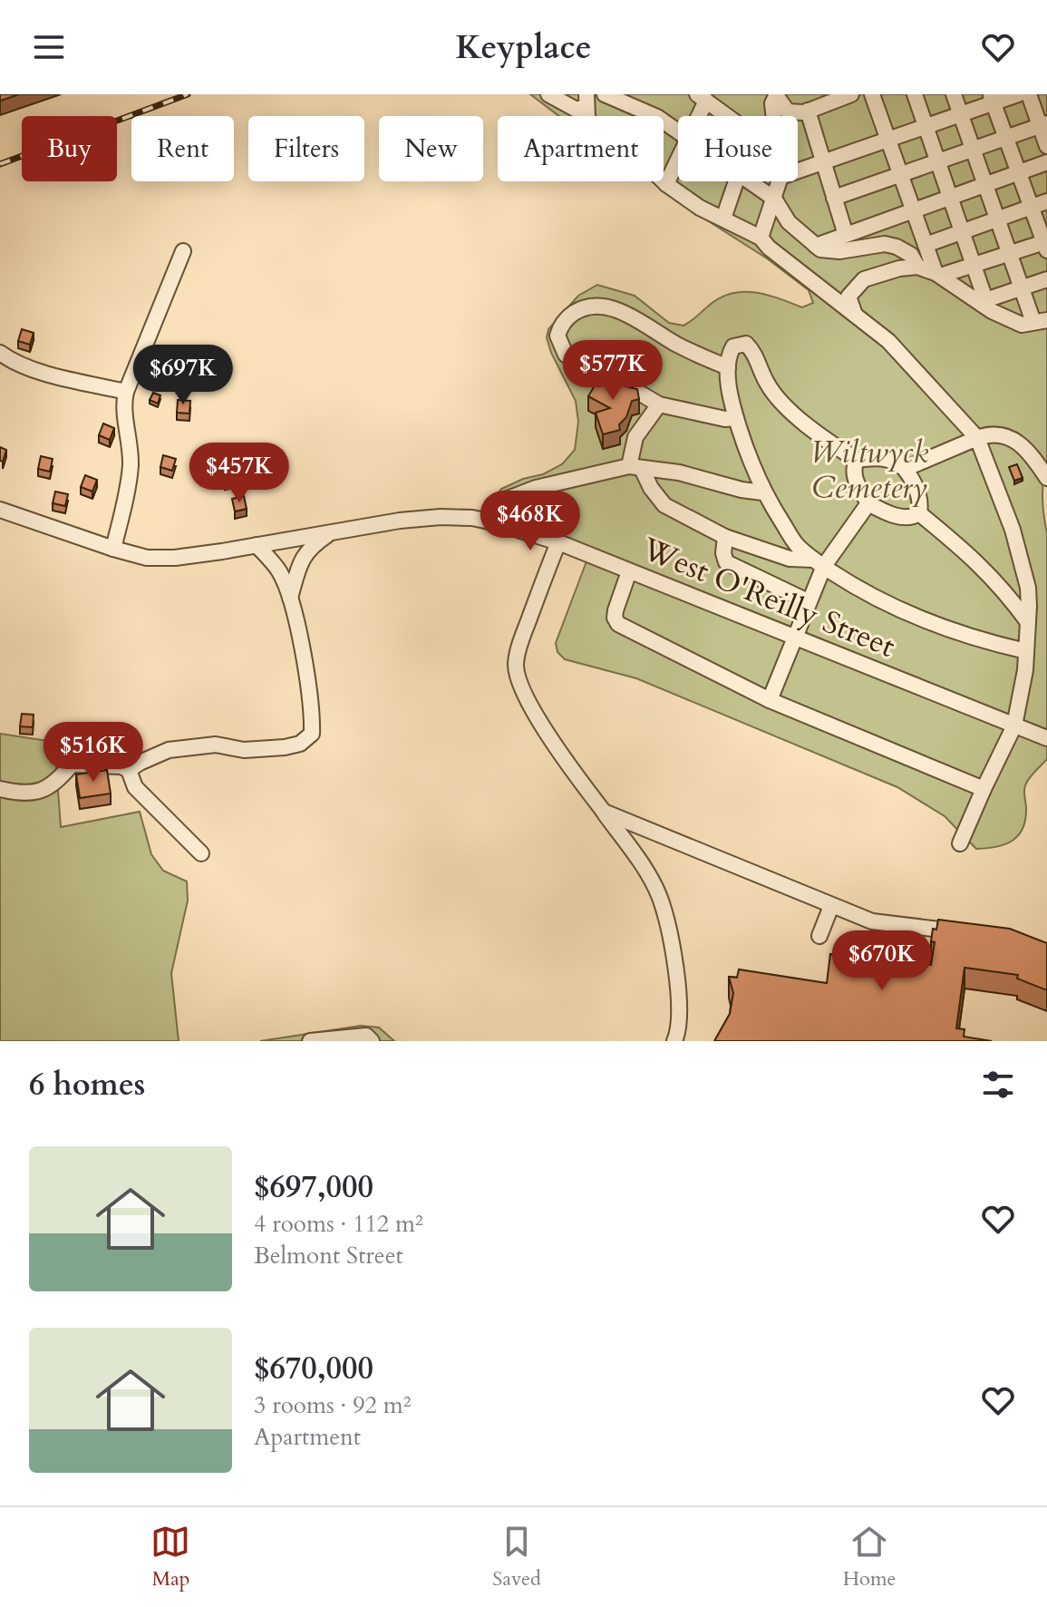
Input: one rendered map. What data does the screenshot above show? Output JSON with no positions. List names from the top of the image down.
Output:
{
  "streets": {
    "street": ["West O'Reilly Street"]
  },
  "parks": ["Wiltwyck Cemetery"],
  "page": {
    "header": "Keyplace",
    "chip": [
      "Buy",
      "Rent",
      "Filters",
      "New",
      "Apartment",
      "House"
    ],
    "price": [
      "$577K",
      "$697K",
      "$457K",
      "$468K",
      "$516K",
      "$670K"
    ],
    "heading": "6 homes",
    "list": [
      {
        "name": "$697,000",
        "note": "4 rooms · 112 m² · Belmont Street"
      },
      {
        "name": "$670,000",
        "note": "3 rooms · 92 m² · Apartment"
      }
    ],
    "tabs": ["Map", "Saved", "Home"]
  }
}
